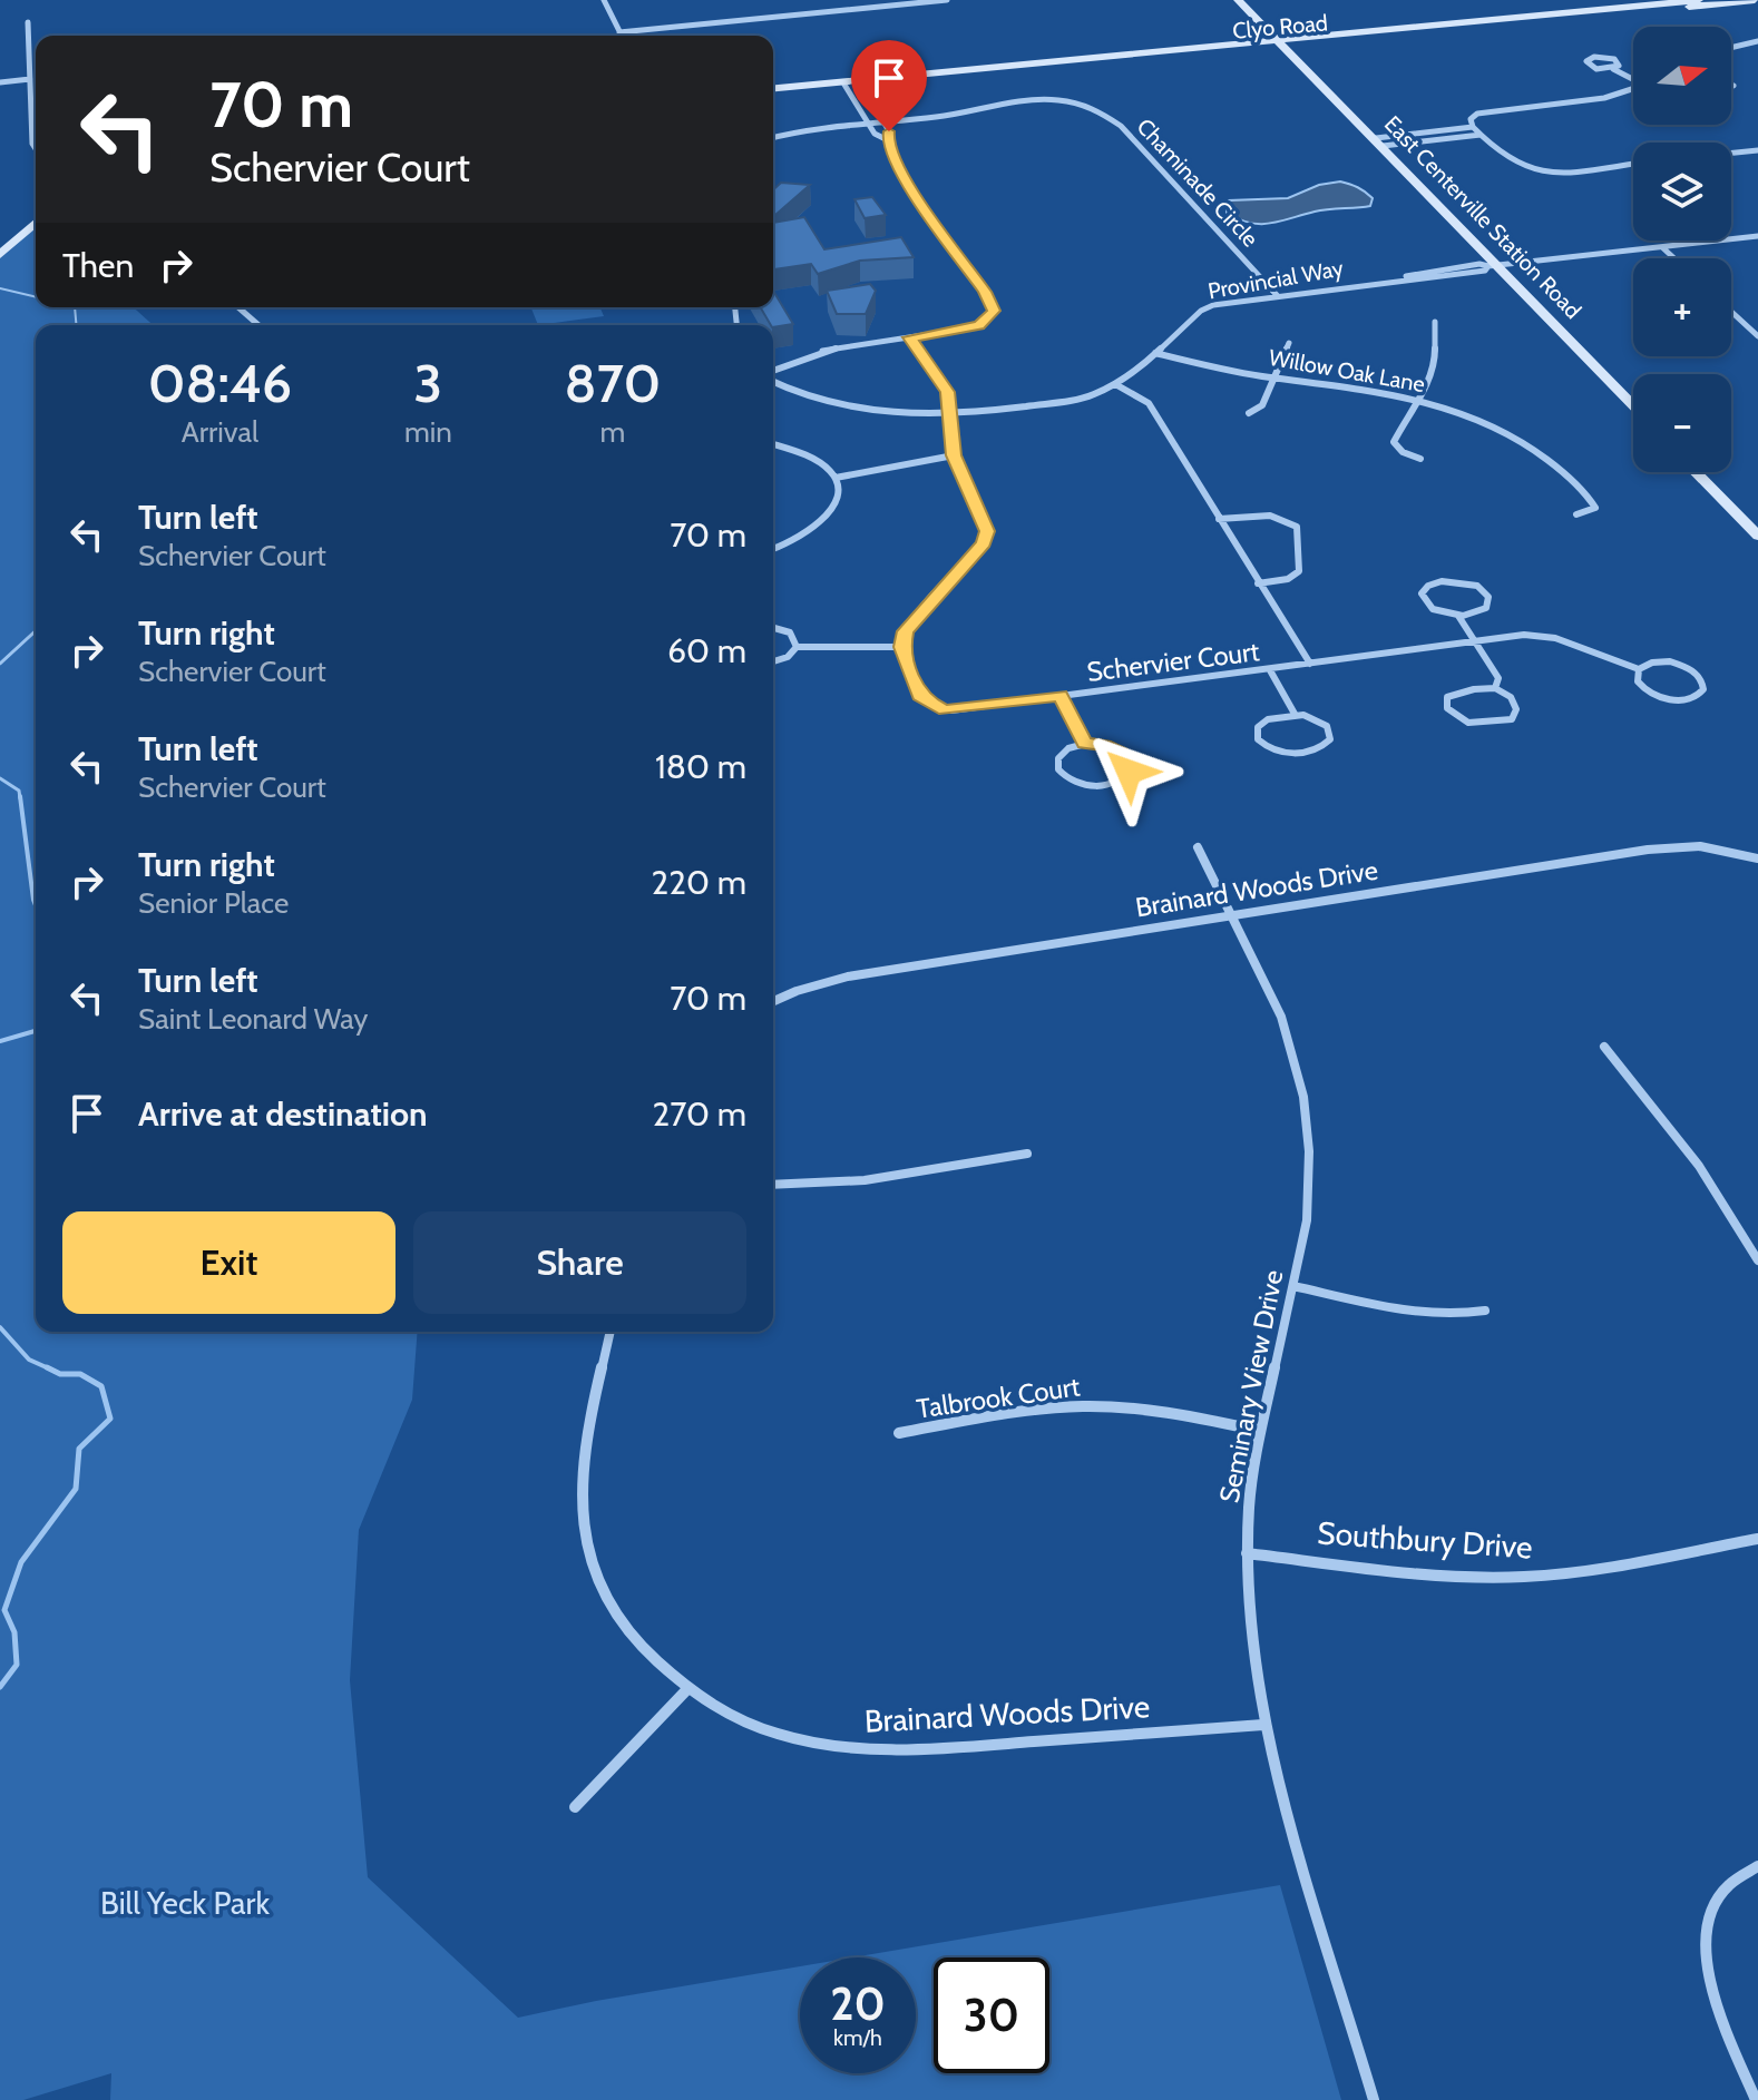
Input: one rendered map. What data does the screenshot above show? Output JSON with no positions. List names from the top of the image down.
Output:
{
  "streets": {
    "street": [
      "Clyo Road",
      "Chaminade Circle",
      "East Centerville Station Road",
      "Provincial Way",
      "Willow Oak Lane",
      "Schervier Court",
      "Brainard Woods Drive",
      "Seminary View Drive",
      "Talbrook Court",
      "Southbury Drive"
    ]
  },
  "crossings": [
    ["Clyo Road", "East Centerville Station Road"],
    ["Chaminade Circle", "Provincial Way"],
    ["East Centerville Station Road", "Provincial Way"],
    ["Provincial Way", "Willow Oak Lane"],
    ["Brainard Woods Drive", "Seminary View Drive"],
    ["Seminary View Drive", "Talbrook Court"],
    ["Seminary View Drive", "Southbury Drive"]
  ],
  "parks": ["Bill Yeck Park"],
  "north": "right",
  "page": {
    "map_buttons": ["+", "−"],
    "turn": ["70 m", "Schervier Court"],
    "then": "Then",
    "eta": [
      "08:46",
      "Arrival",
      "3",
      "min",
      "870",
      "m"
    ],
    "list": [
      {
        "name": "Turn left",
        "note": "Schervier Court",
        "value": "70 m"
      },
      {
        "name": "Turn right",
        "note": "Schervier Court",
        "value": "60 m"
      },
      {
        "name": "Turn left",
        "note": "Schervier Court",
        "value": "180 m"
      },
      {
        "name": "Turn right",
        "note": "Senior Place",
        "value": "220 m"
      },
      {
        "name": "Turn left",
        "note": "Saint Leonard Way",
        "value": "70 m"
      },
      {
        "name": "Arrive at destination",
        "value": "270 m"
      }
    ],
    "buttons": ["Exit", "Share"],
    "speed": "20 km/h",
    "limit": "30"
  }
}
